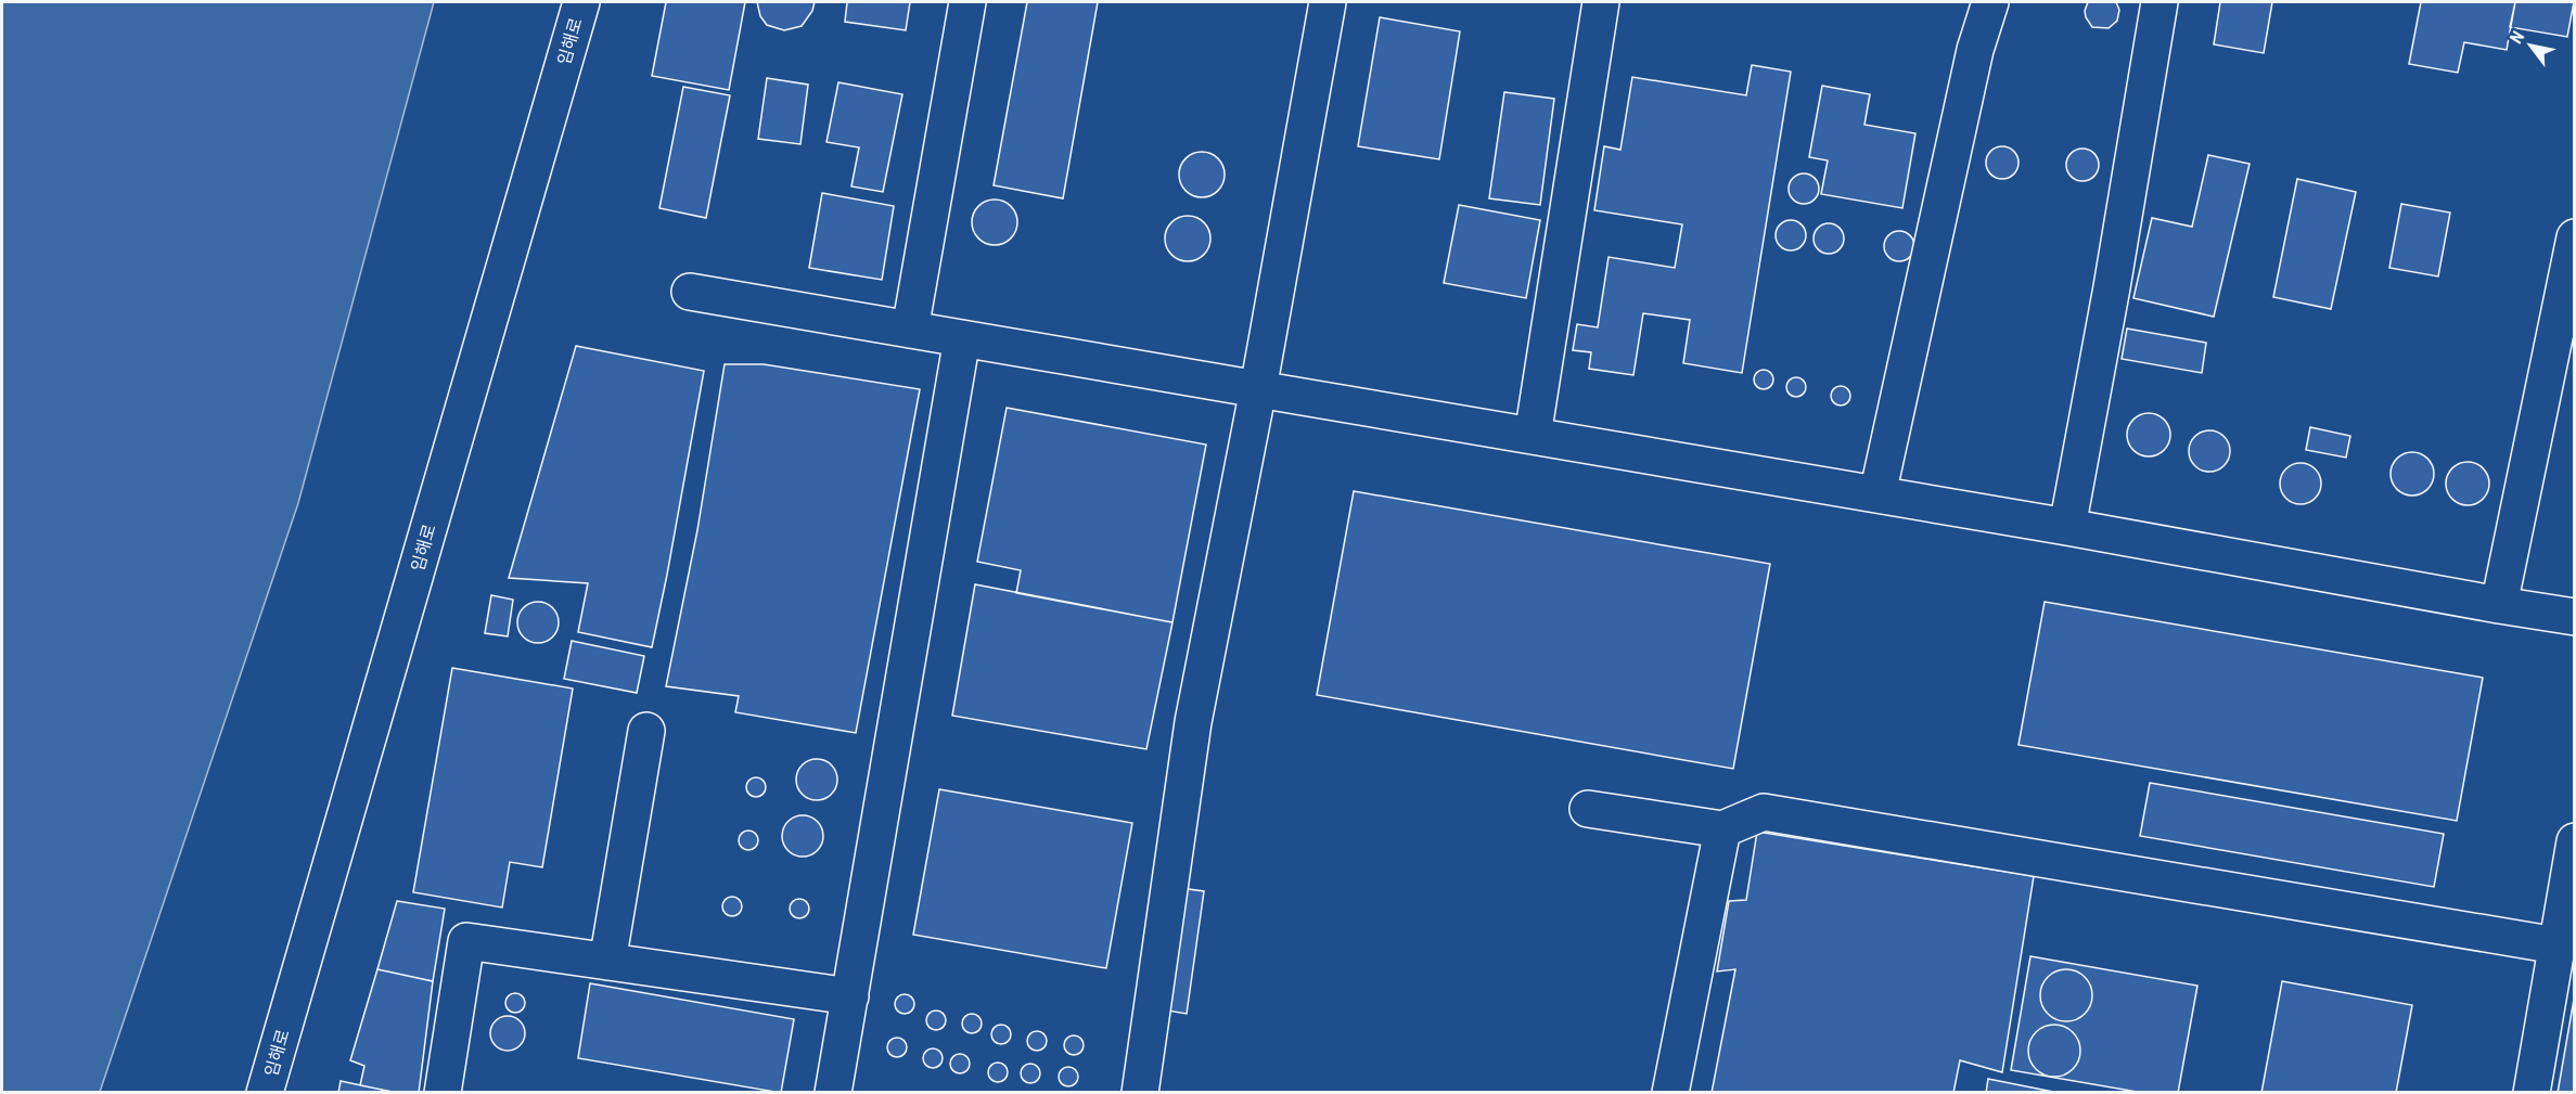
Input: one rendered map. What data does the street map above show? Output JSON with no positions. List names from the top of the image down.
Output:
{
  "streets": {
    "street": ["임해로"]
  },
  "north": "top left"
}
